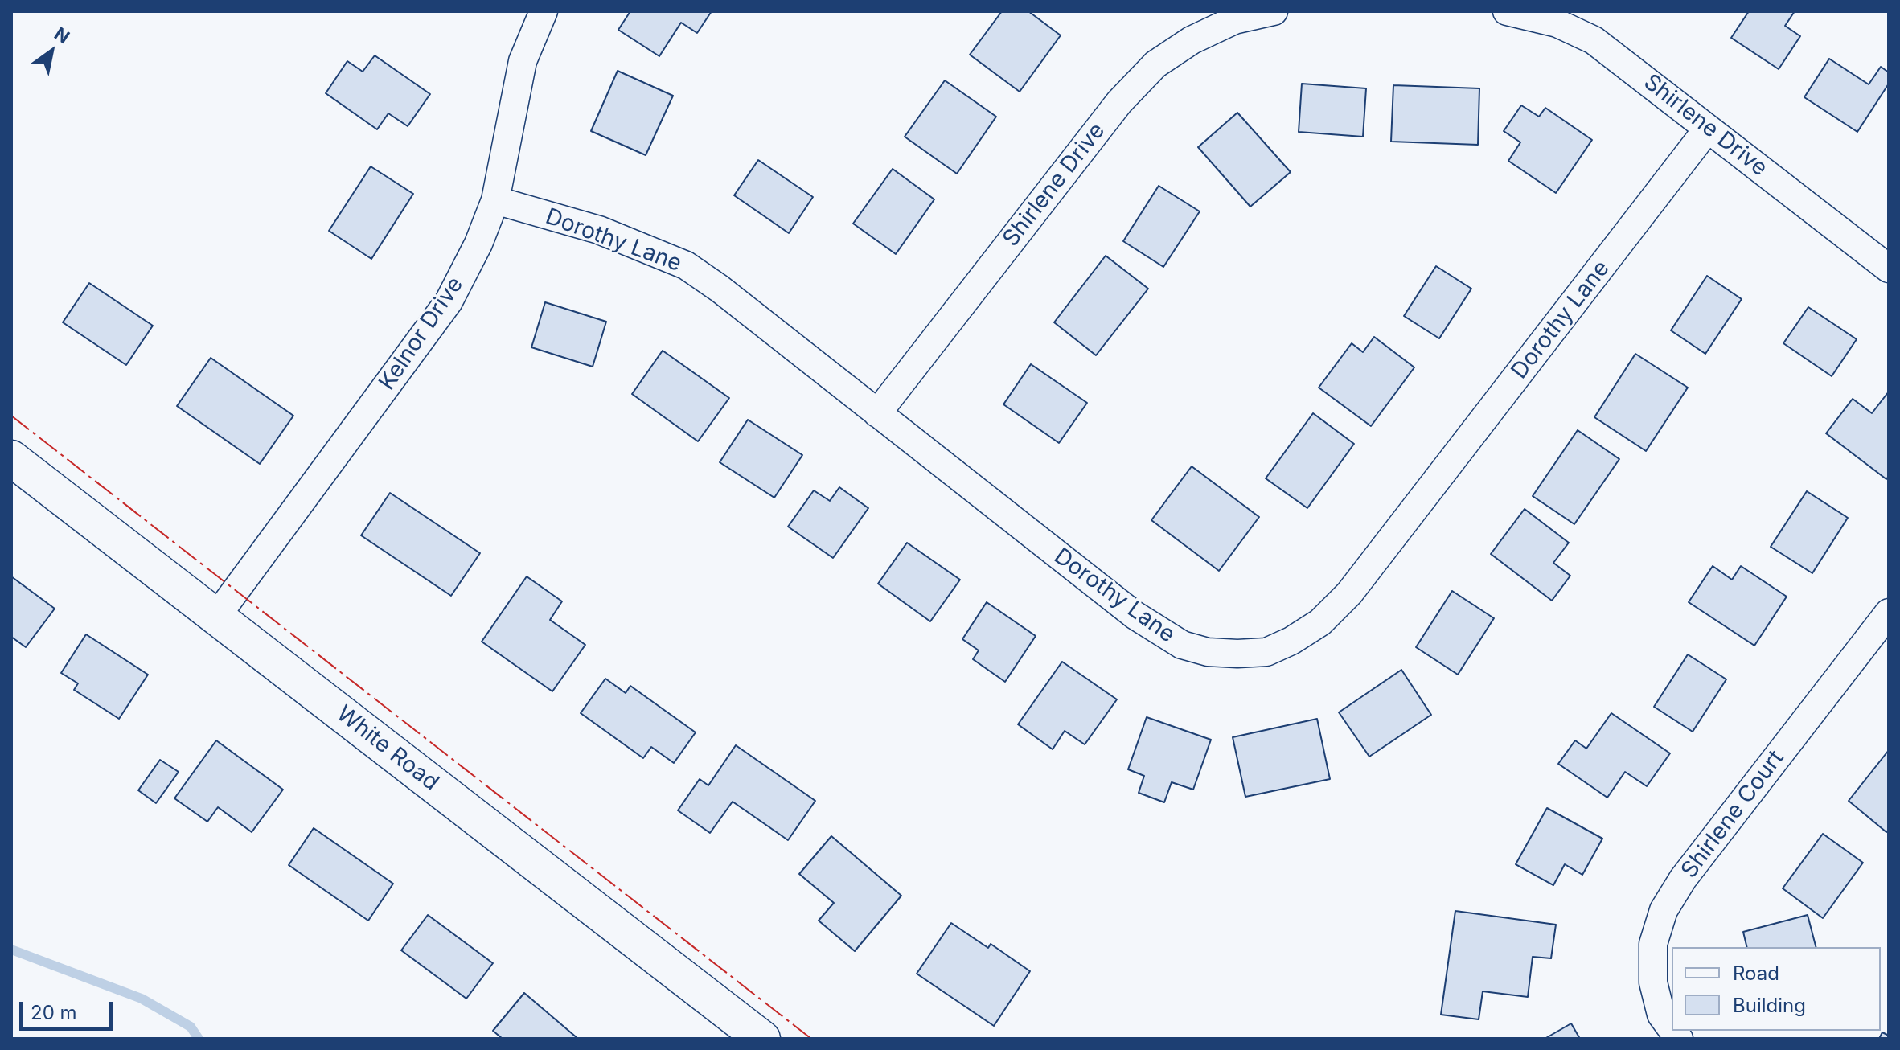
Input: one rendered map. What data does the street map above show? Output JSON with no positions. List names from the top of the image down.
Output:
{
  "streets": {
    "street": [
      "Shirlene Drive",
      "Dorothy Lane",
      "Kelnor Drive",
      "White Road",
      "Shirlene Court"
    ]
  },
  "crossings": [
    ["Shirlene Drive", "Dorothy Lane"],
    ["Dorothy Lane", "Kelnor Drive"],
    ["Kelnor Drive", "White Road"]
  ],
  "legend": ["Road", "Building"],
  "scale_bar": "20 m",
  "north": "top right"
}
